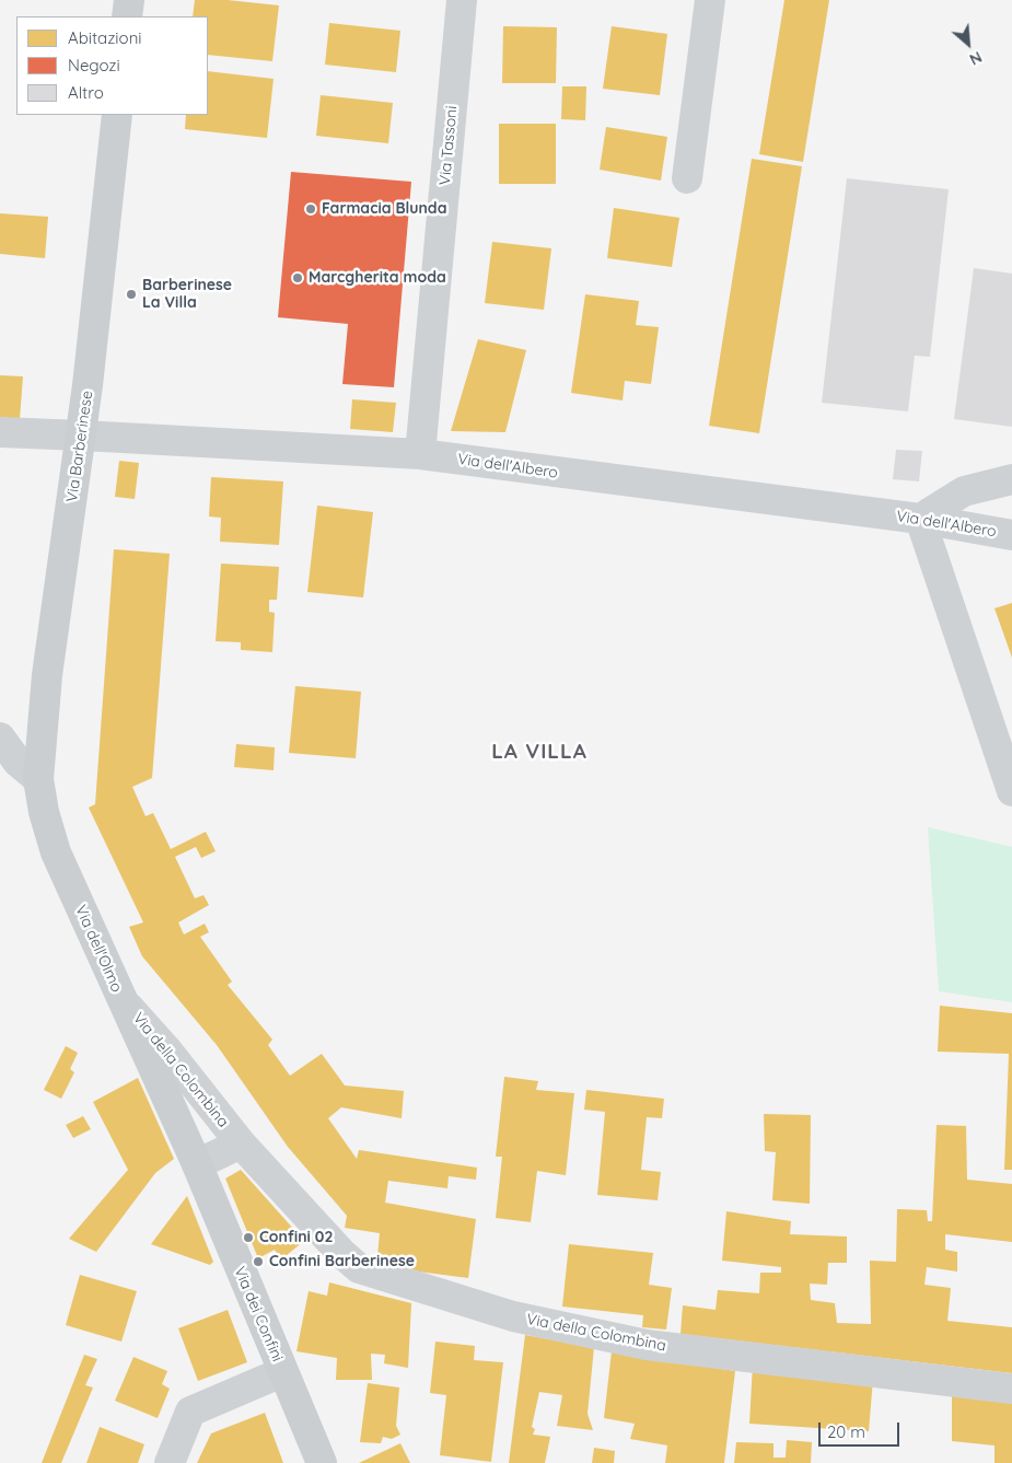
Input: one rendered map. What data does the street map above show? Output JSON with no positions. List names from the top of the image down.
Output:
{
  "streets": {
    "main road": ["Via Barberinese", "Via dell'Olmo", "Via dei Confini"],
    "street": ["Via Tassoni", "Via dell'Albero", "Via della Colombina"]
  },
  "crossings": [
    ["Via Tassoni", "Via dell'Albero"],
    ["Via Barberinese", "Via dell'Albero"],
    ["Via Barberinese", "Via dell'Olmo"],
    ["Via dell'Olmo", "Via della Colombina"],
    ["Via dell'Olmo", "Via dei Confini"],
    ["Via della Colombina", "Via dei Confini"]
  ],
  "districts": ["LA VILLA"],
  "places": [
    "Farmacia Blunda",
    "Marcgherita moda",
    "Barberinese La Villa",
    "Confini 02",
    "Confini Barberinese"
  ],
  "legend": ["Abitazioni", "Negozi", "Altro"],
  "scale_bar": "20 m",
  "north": "bottom right"
}
